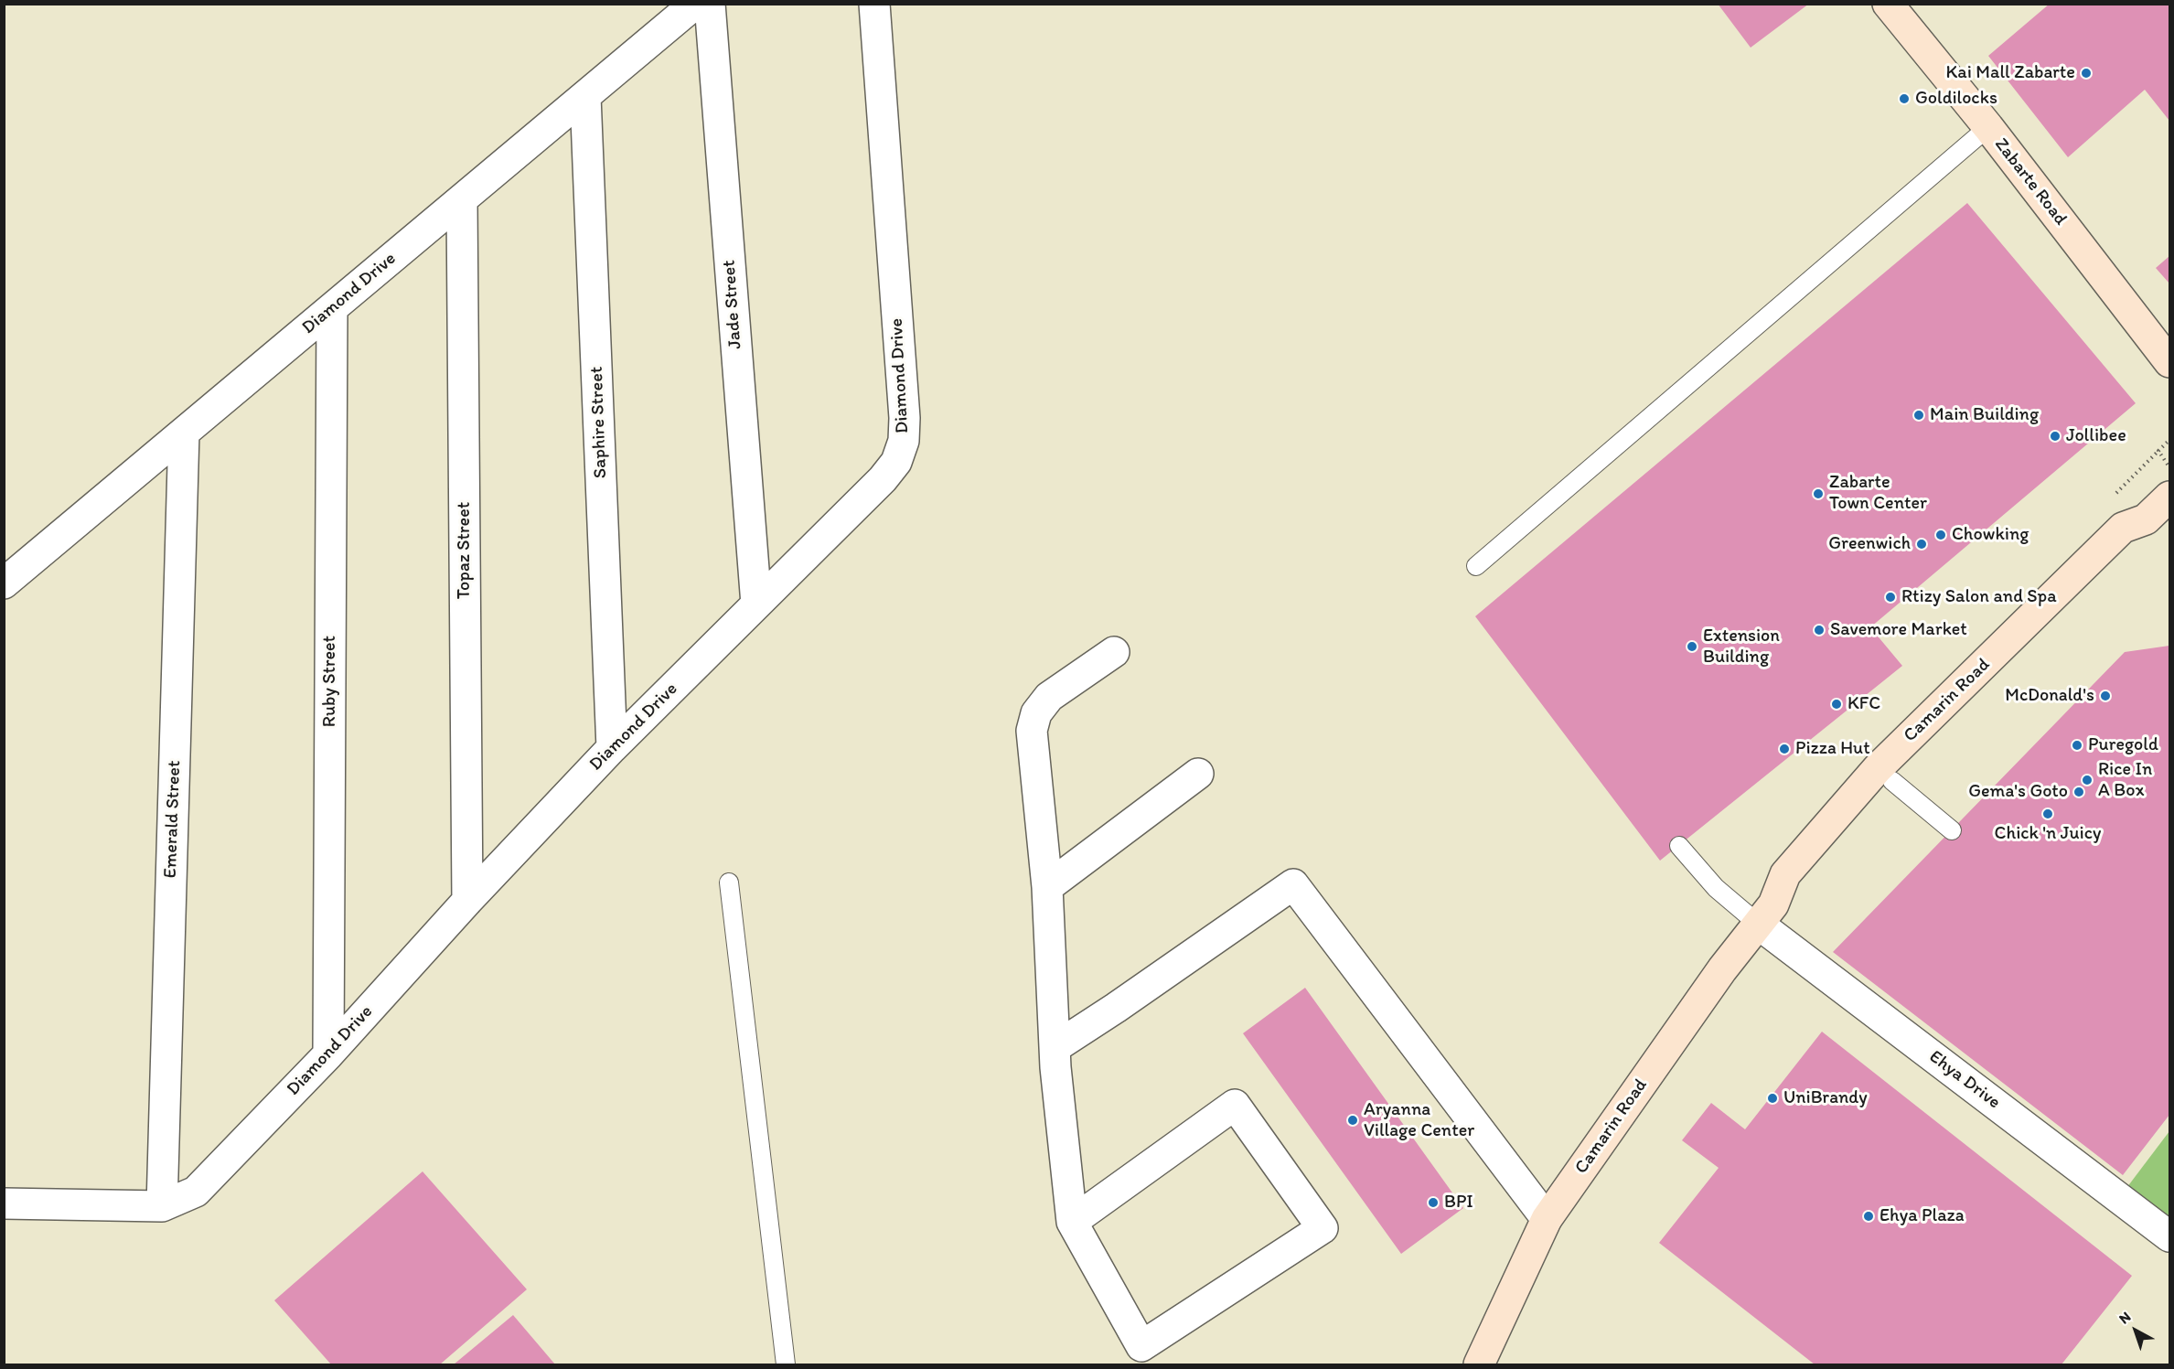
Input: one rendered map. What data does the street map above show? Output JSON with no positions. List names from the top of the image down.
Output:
{
  "streets": {
    "main road": ["Zabarte Road", "Camarin Road"],
    "street": [
      "Diamond Drive",
      "Jade Street",
      "Saphire Street",
      "Topaz Street",
      "Ruby Street",
      "Emerald Street",
      "Ehya Drive"
    ]
  },
  "crossings": [
    ["Diamond Drive", "Jade Street"],
    ["Diamond Drive", "Saphire Street"],
    ["Diamond Drive", "Topaz Street"],
    ["Diamond Drive", "Ruby Street"],
    ["Diamond Drive", "Emerald Street"],
    ["Camarin Road", "Ehya Drive"]
  ],
  "places": [
    "Kai Mall Zabarte",
    "Goldilocks",
    "Main Building",
    "Jollibee",
    "Zabarte Town Center",
    "Chowking",
    "Greenwich",
    "Rtizy Salon and Spa",
    "Savemore Market",
    "Extension Building",
    "McDonald's",
    "KFC",
    "Puregold",
    "Pizza Hut",
    "Rice In A Box",
    "Gema's Goto",
    "Chick 'n Juicy",
    "UniBrandy",
    "Aryanna Village Center",
    "BPI",
    "Ehya Plaza"
  ],
  "north": "top left"
}
